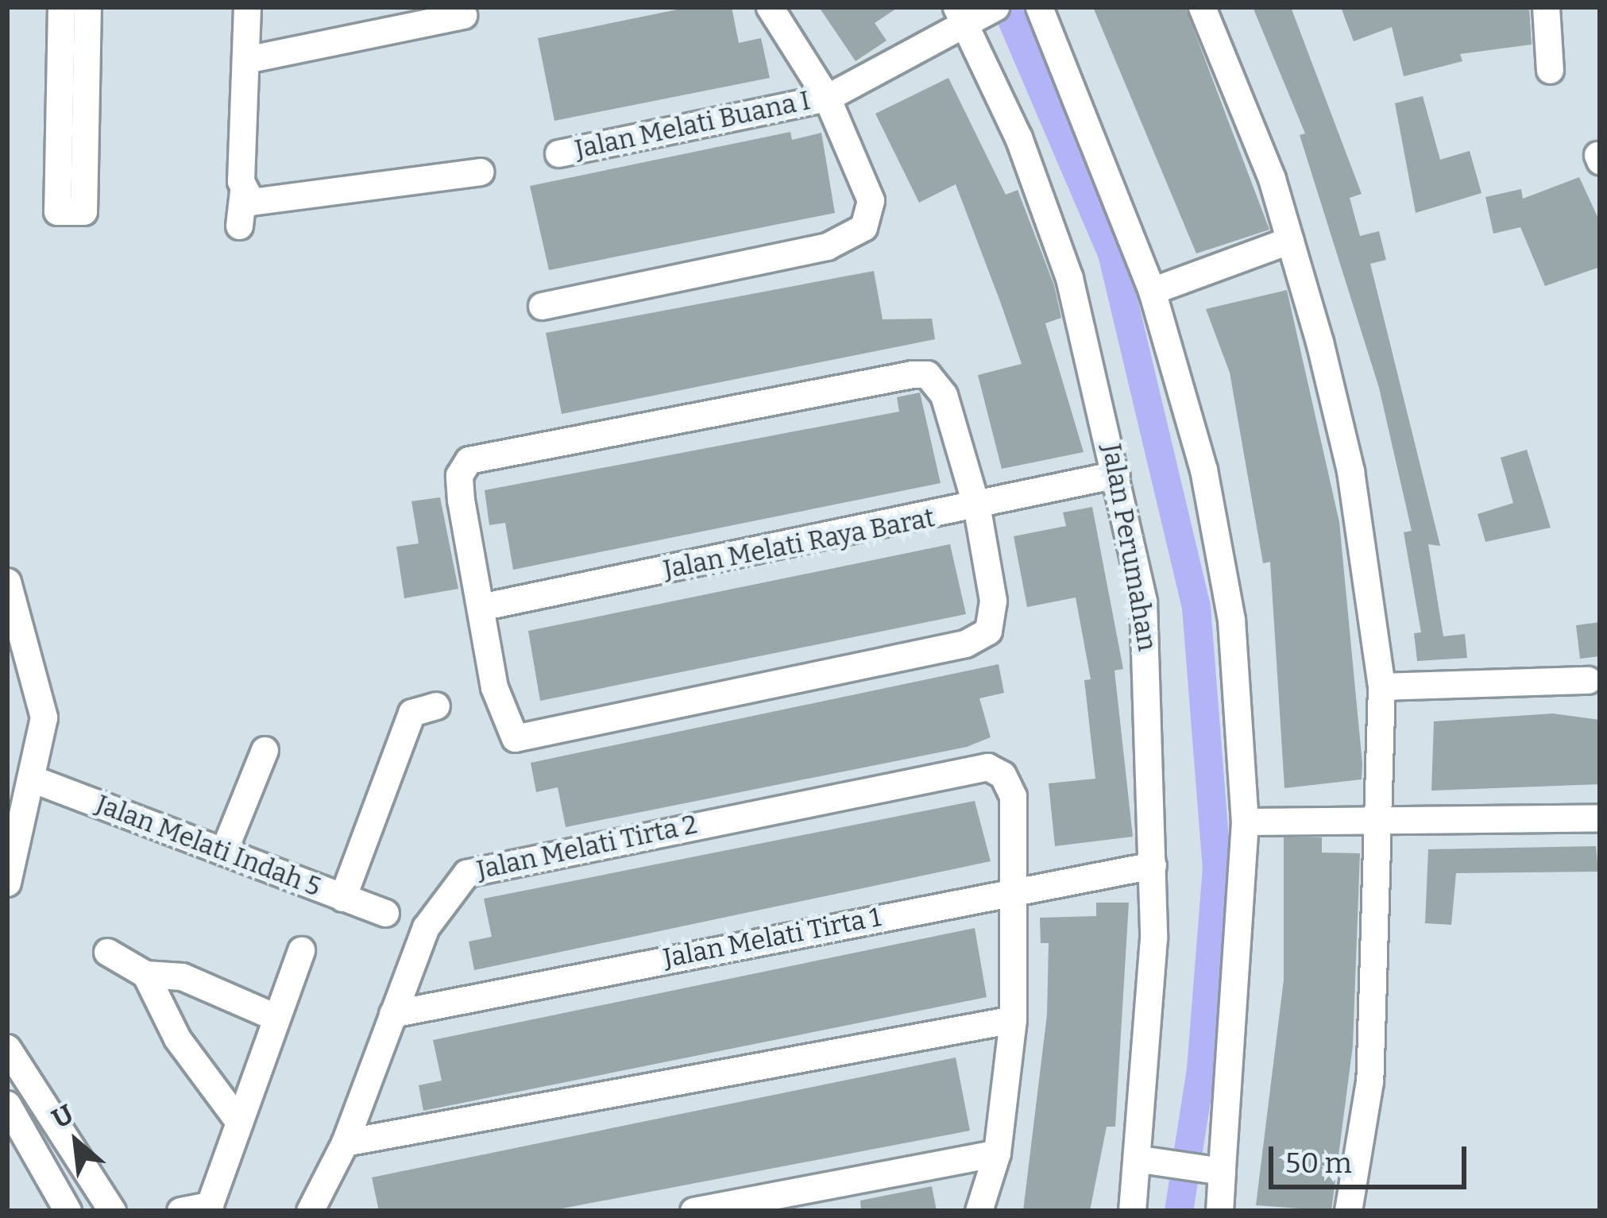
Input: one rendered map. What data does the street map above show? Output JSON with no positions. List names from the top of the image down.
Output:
{
  "streets": {
    "street": [
      "Jalan Melati Buana I",
      "Jalan Melati Raya Barat",
      "Jalan Perumahan",
      "Jalan Melati Indah 5",
      "Jalan Melati Tirta 2",
      "Jalan Melati Tirta 1"
    ]
  },
  "crossings": [
    ["Jalan Melati Buana I", "Jalan Perumahan"],
    ["Jalan Melati Raya Barat", "Jalan Perumahan"],
    ["Jalan Perumahan", "Jalan Melati Tirta 1"],
    ["Jalan Melati Tirta 2", "Jalan Melati Tirta 1"]
  ],
  "scale_bar": "50 m",
  "north": "top left"
}
